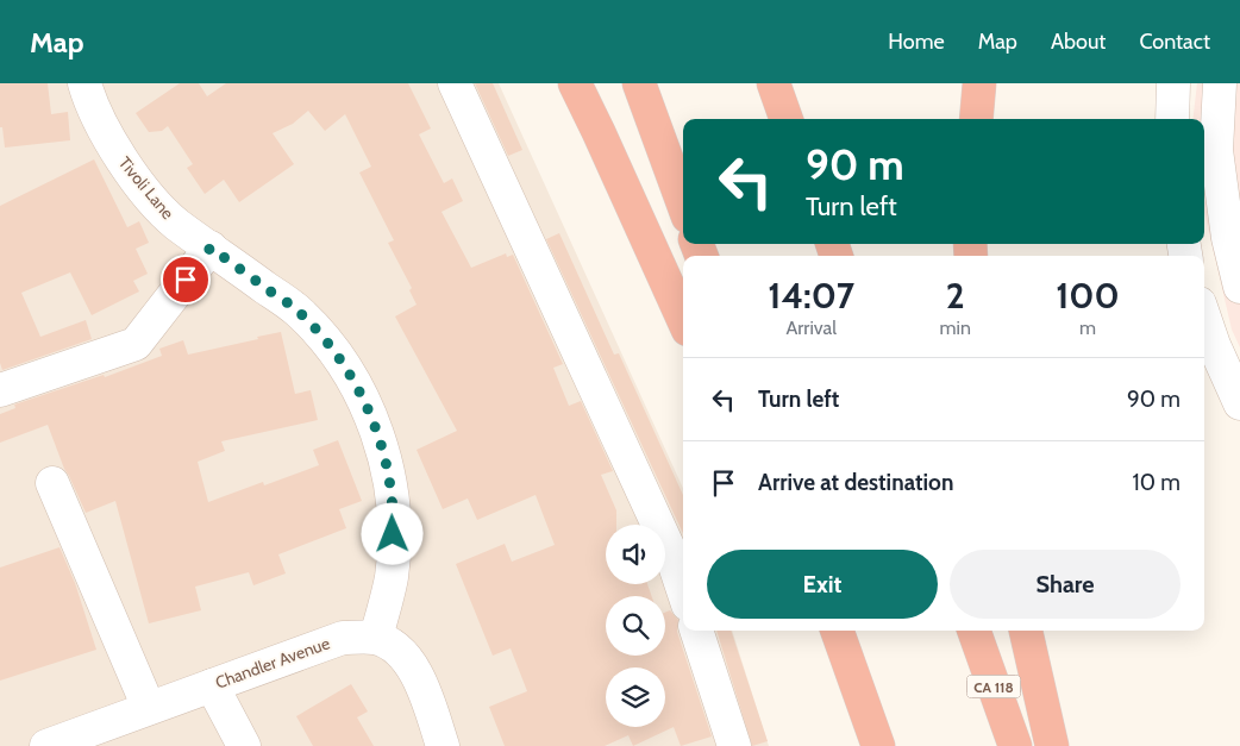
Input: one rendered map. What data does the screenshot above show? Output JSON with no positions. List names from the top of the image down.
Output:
{
  "streets": {
    "highway": ["CA 118"],
    "street": ["Tivoli Lane", "Chandler Avenue"]
  },
  "crossings": [
    ["Tivoli Lane", "Chandler Avenue"]
  ],
  "page": {
    "header": "Map",
    "nav": [
      "Home",
      "Map",
      "About",
      "Contact"
    ],
    "turn": ["90 m", "Turn left"],
    "eta": [
      "14:07",
      "Arrival",
      "2",
      "min",
      "100",
      "m"
    ],
    "list": [
      {
        "name": "Turn left",
        "value": "90 m"
      },
      {
        "name": "Arrive at destination",
        "value": "10 m"
      }
    ],
    "buttons": ["Exit", "Share"]
  }
}
